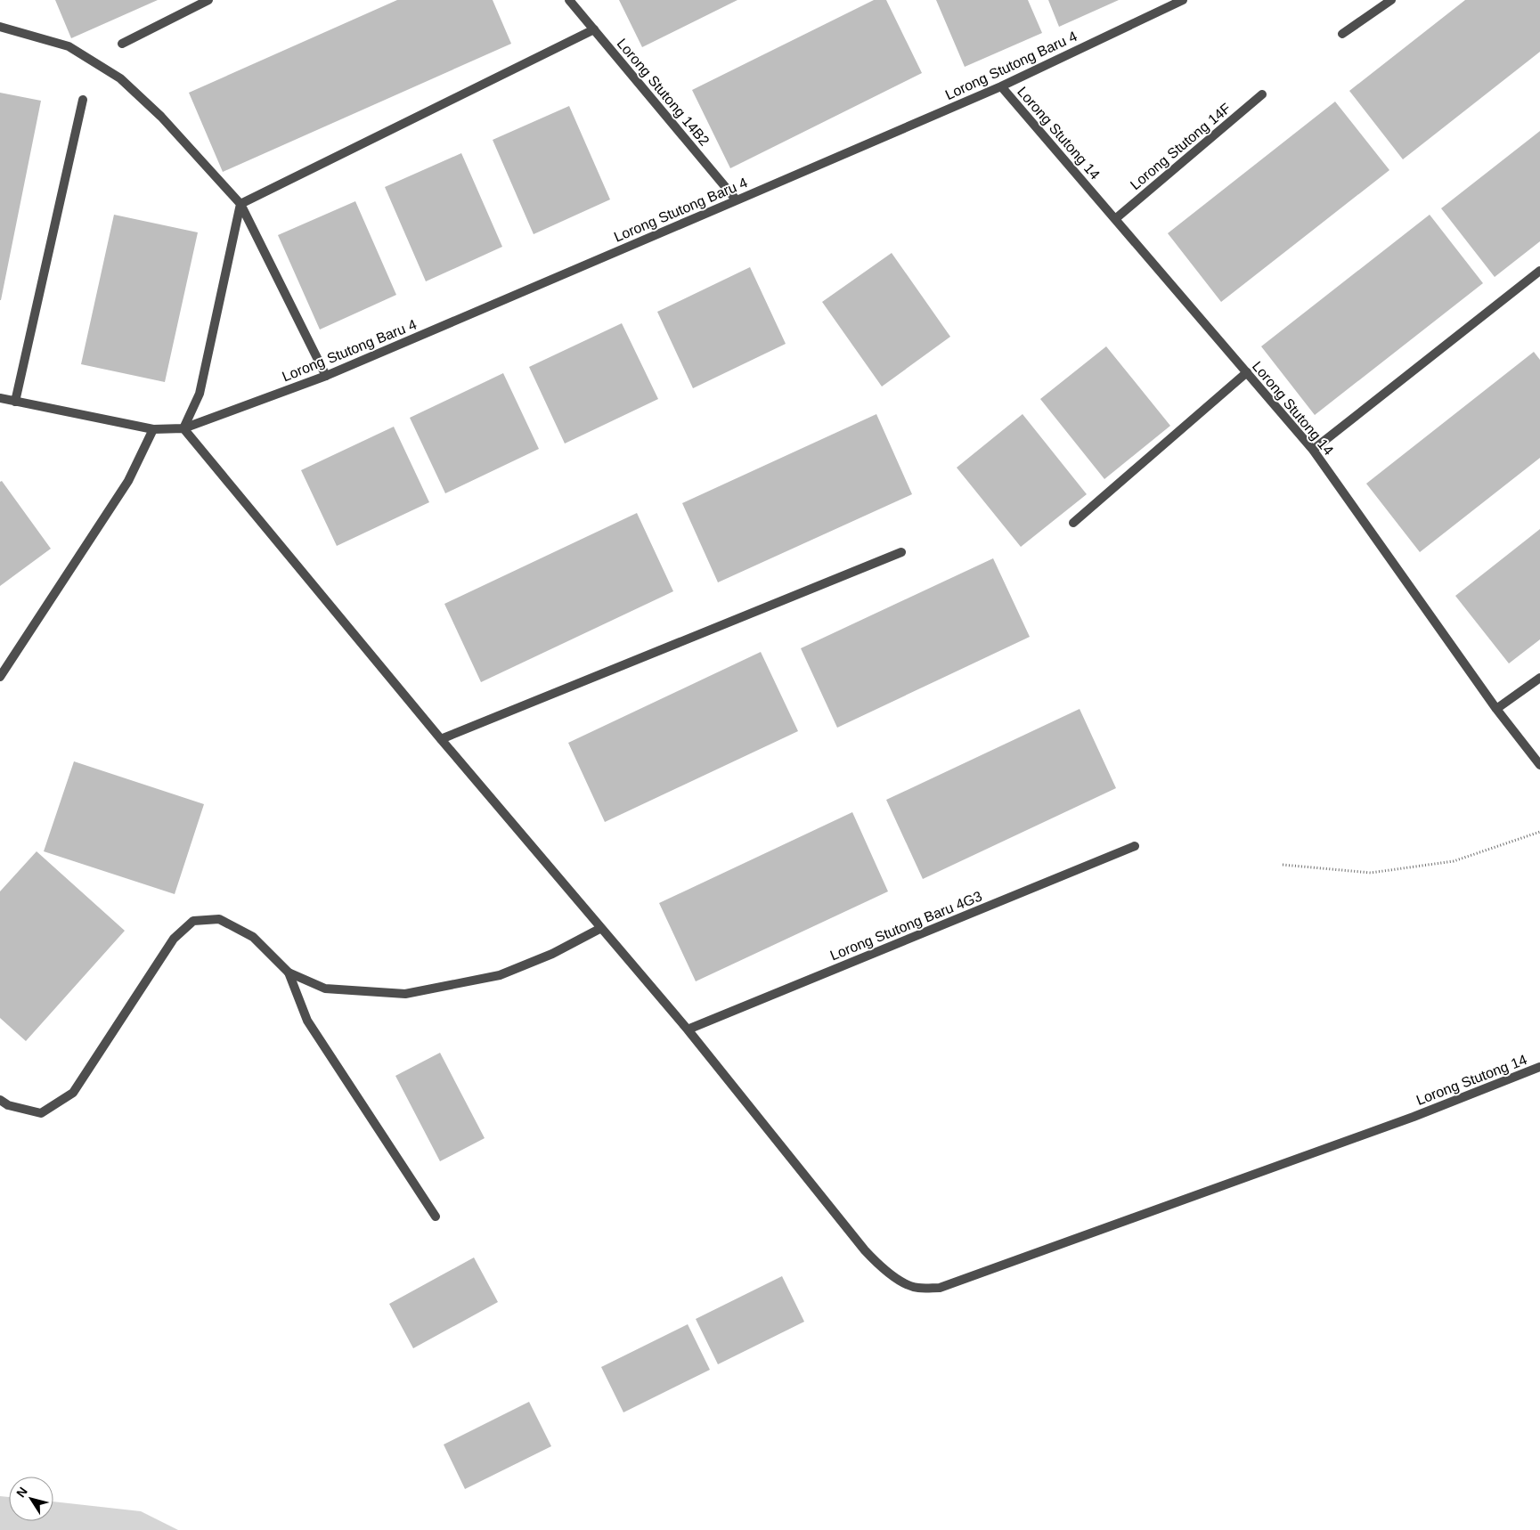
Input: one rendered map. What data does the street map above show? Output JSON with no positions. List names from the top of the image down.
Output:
{
  "streets": {
    "street": [
      "Lorong Stutong Baru 4",
      "Lorong Stutong 14B2",
      "Lorong Stutong 14",
      "Lorong Stutong 14F",
      "Lorong Stutong Baru 4G3"
    ]
  },
  "crossings": [
    ["Lorong Stutong Baru 4", "Lorong Stutong 14B2"],
    ["Lorong Stutong Baru 4", "Lorong Stutong 14"],
    ["Lorong Stutong 14", "Lorong Stutong 14F"],
    ["Lorong Stutong 14", "Lorong Stutong Baru 4G3"]
  ],
  "north": "top left"
}
